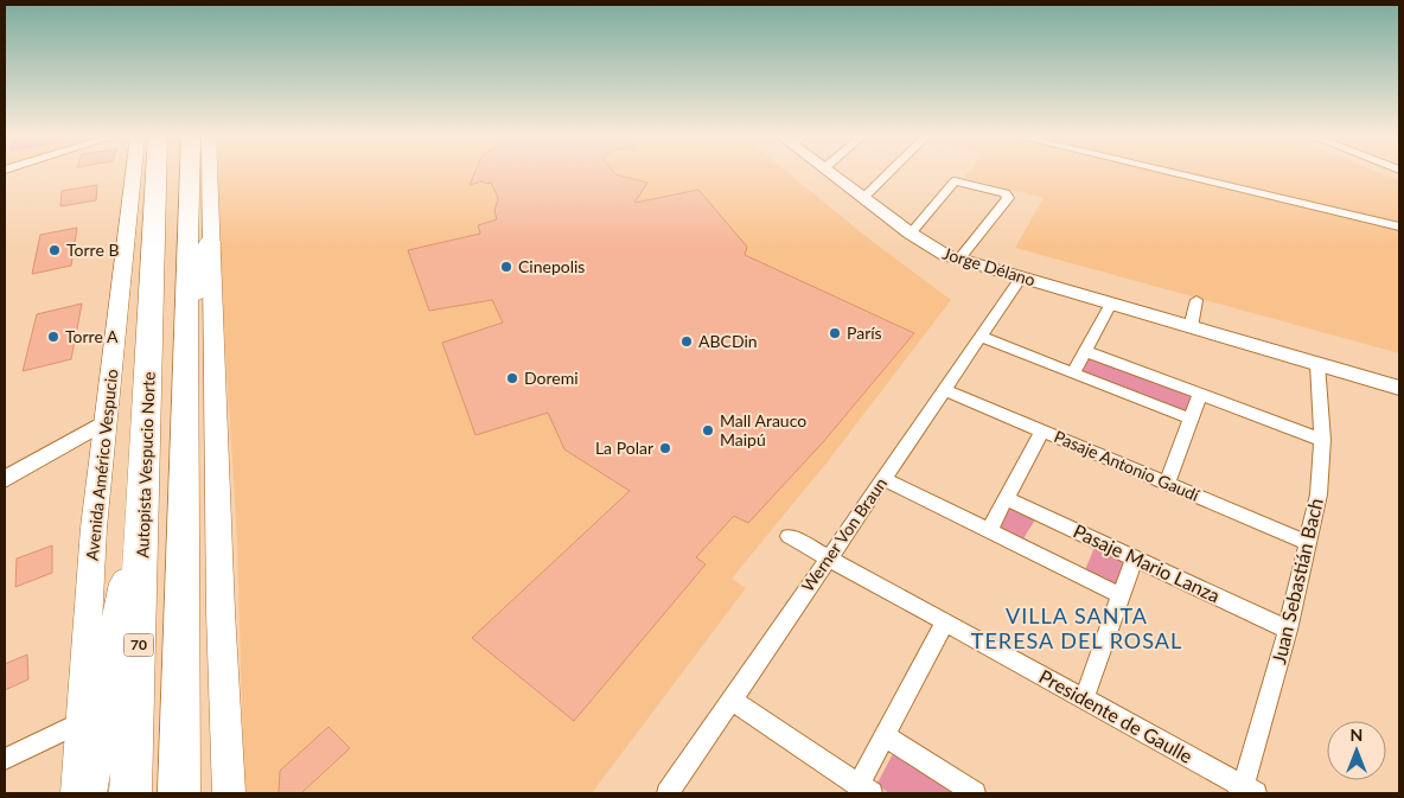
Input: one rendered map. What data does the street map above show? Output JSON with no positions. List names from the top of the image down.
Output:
{
  "streets": {
    "highway": ["Autopista Vespucio Norte", "70"],
    "main road": ["Avenida Américo Vespucio"],
    "street": [
      "Jorge Délano",
      "Pasaje Antonio Gaudí",
      "Werner Von Braun",
      "Pasaje Mario Lanza",
      "Juan Sebastián Bach",
      "Presidente de Gaulle"
    ]
  },
  "crossings": [
    ["Jorge Délano", "Werner Von Braun"],
    ["Jorge Délano", "Juan Sebastián Bach"],
    ["Pasaje Antonio Gaudí", "Werner Von Braun"],
    ["Pasaje Antonio Gaudí", "Juan Sebastián Bach"],
    ["Werner Von Braun", "Presidente de Gaulle"],
    ["Pasaje Mario Lanza", "Juan Sebastián Bach"],
    ["Juan Sebastián Bach", "Presidente de Gaulle"]
  ],
  "districts": ["VILLA SANTA TERESA DEL ROSAL"],
  "places": [
    "Torre B",
    "Cinepolis",
    "París",
    "Torre A",
    "ABCDin",
    "Doremi",
    "Mall Arauco Maipú",
    "La Polar"
  ],
  "north": "top"
}
